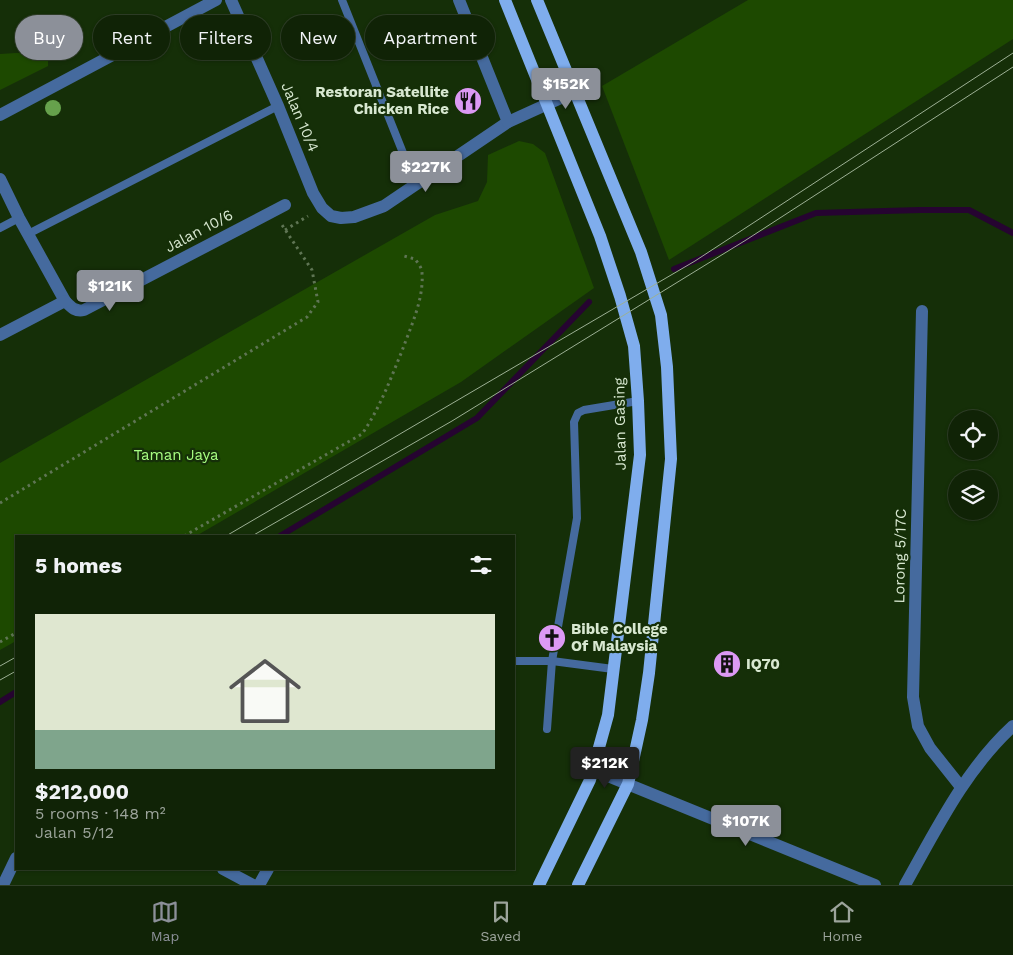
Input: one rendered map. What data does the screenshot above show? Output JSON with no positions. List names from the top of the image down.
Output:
{
  "streets": {
    "main road": ["Jalan Gasing"],
    "street": ["Jalan 10/4", "Jalan 10/6", "Lorong 5/17C"]
  },
  "parks": ["Taman Jaya"],
  "places": {
    "restaurant": ["Restoran Satellite Chicken Rice"],
    "church": ["Bible College Of Malaysia"],
    "building": ["IQ70"]
  },
  "page": {
    "chip": [
      "Buy",
      "Rent",
      "Filters",
      "New",
      "Apartment"
    ],
    "price": [
      "$152K",
      "$227K",
      "$121K",
      "$212K",
      "$107K"
    ],
    "heading": "5 homes",
    "list": [
      {
        "name": "$212,000",
        "note": "5 rooms · 148 m² · Jalan 5/12"
      }
    ],
    "tabs": ["Map", "Saved", "Home"]
  }
}
